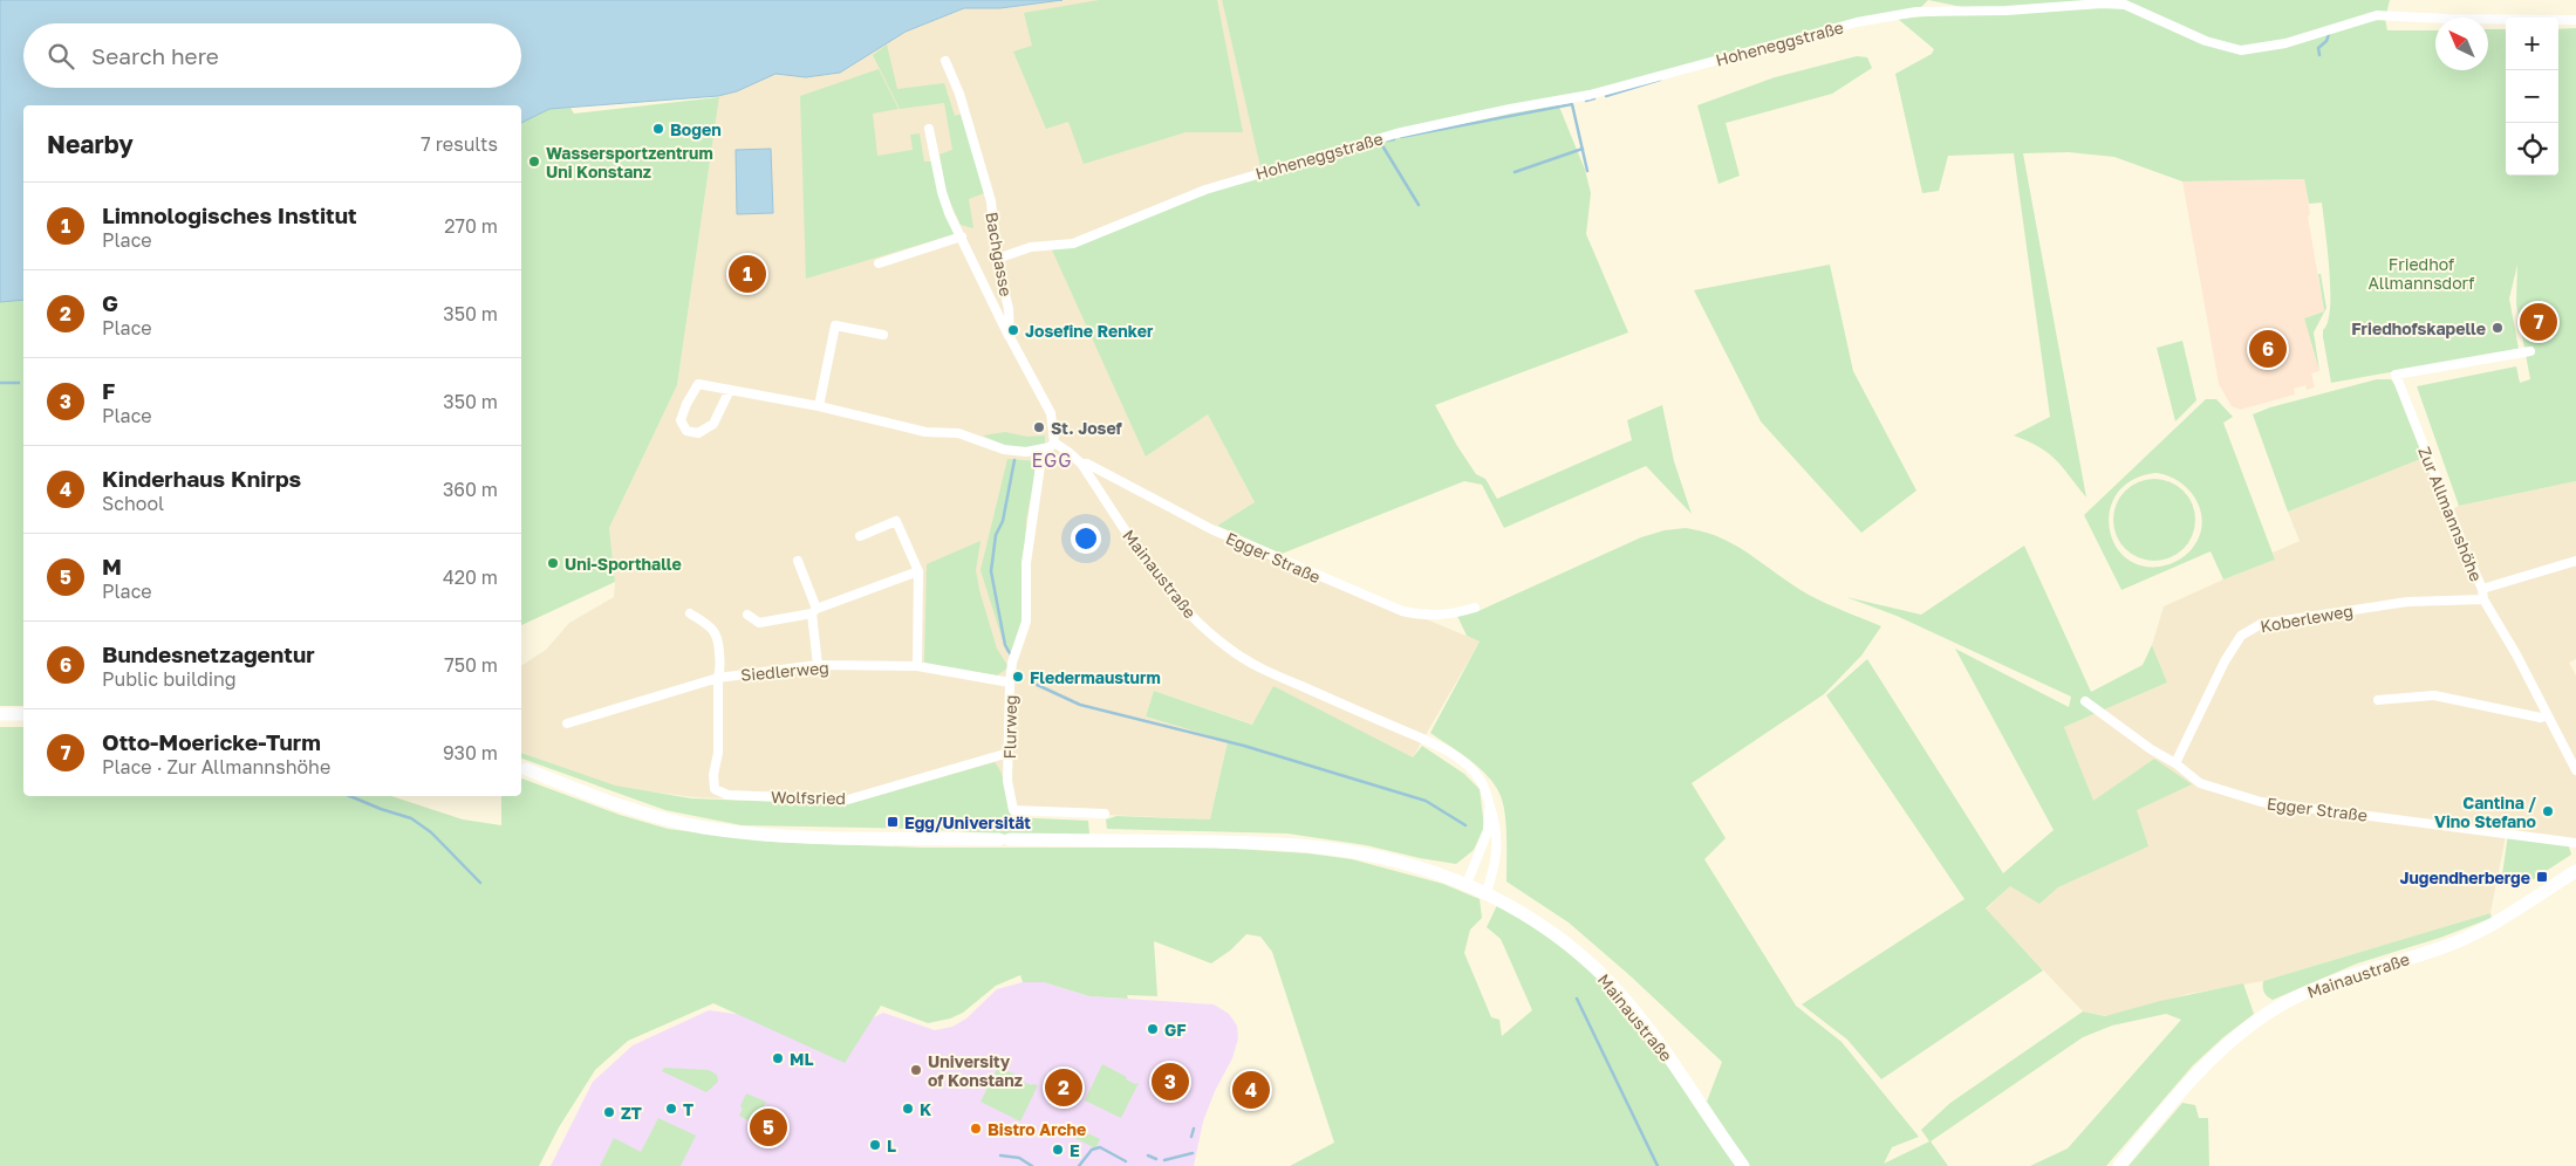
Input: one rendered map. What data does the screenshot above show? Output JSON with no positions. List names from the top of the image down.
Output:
{
  "streets": {
    "main road": ["Mainaustraße"],
    "street": [
      "Hoheneggstraße",
      "Bachgasse",
      "Zur Allmannshöhe",
      "Egger Straße",
      "Koberleweg",
      "Siedlerweg",
      "Flurweg",
      "Wolfsried"
    ]
  },
  "crossings": [
    ["Hoheneggstraße", "Bachgasse"],
    ["Bachgasse", "Mainaustraße"],
    ["Zur Allmannshöhe", "Koberleweg"],
    ["Egger Straße", "Mainaustraße"],
    ["Egger Straße", "Koberleweg"],
    ["Siedlerweg", "Flurweg"],
    ["Siedlerweg", "Wolfsried"],
    ["Flurweg", "Wolfsried"]
  ],
  "districts": ["EGG"],
  "parks": ["Friedhof Allmannsdorf"],
  "places": {
    "other": [
      "Bogen",
      "Wassersportzentrum Uni Konstanz",
      "Friedhofskapelle",
      "Josefine Renker",
      "St. Josef",
      "Uni-Sporthalle",
      "Fledermausturm",
      "Cantina / Vino Stefano",
      "GF",
      "ML",
      "University of Konstanz",
      "T",
      "K",
      "ZT",
      "Bistro Arche",
      "L",
      "E"
    ],
    "transit": ["Egg/Universität", "Jugendherberge"]
  },
  "north": "top left",
  "page": {
    "map_buttons": ["+", "−"],
    "search": "Search here",
    "heading": ["Nearby", "7 results"],
    "list": [
      {
        "mark": "1",
        "name": "Limnologisches Institut",
        "note": "Place",
        "value": "270 m"
      },
      {
        "mark": "2",
        "name": "G",
        "note": "Place",
        "value": "350 m"
      },
      {
        "mark": "3",
        "name": "F",
        "note": "Place",
        "value": "350 m"
      },
      {
        "mark": "4",
        "name": "Kinderhaus Knirps",
        "note": "School",
        "value": "360 m"
      },
      {
        "mark": "5",
        "name": "M",
        "note": "Place",
        "value": "420 m"
      },
      {
        "mark": "6",
        "name": "Bundesnetzagentur",
        "note": "Public building",
        "value": "750 m"
      },
      {
        "mark": "7",
        "name": "Otto-Moericke-Turm",
        "note": "Place · Zur Allmannshöhe",
        "value": "930 m"
      }
    ],
    "pins": [
      "1",
      "7",
      "6",
      "3",
      "2",
      "4",
      "5"
    ]
  }
}
